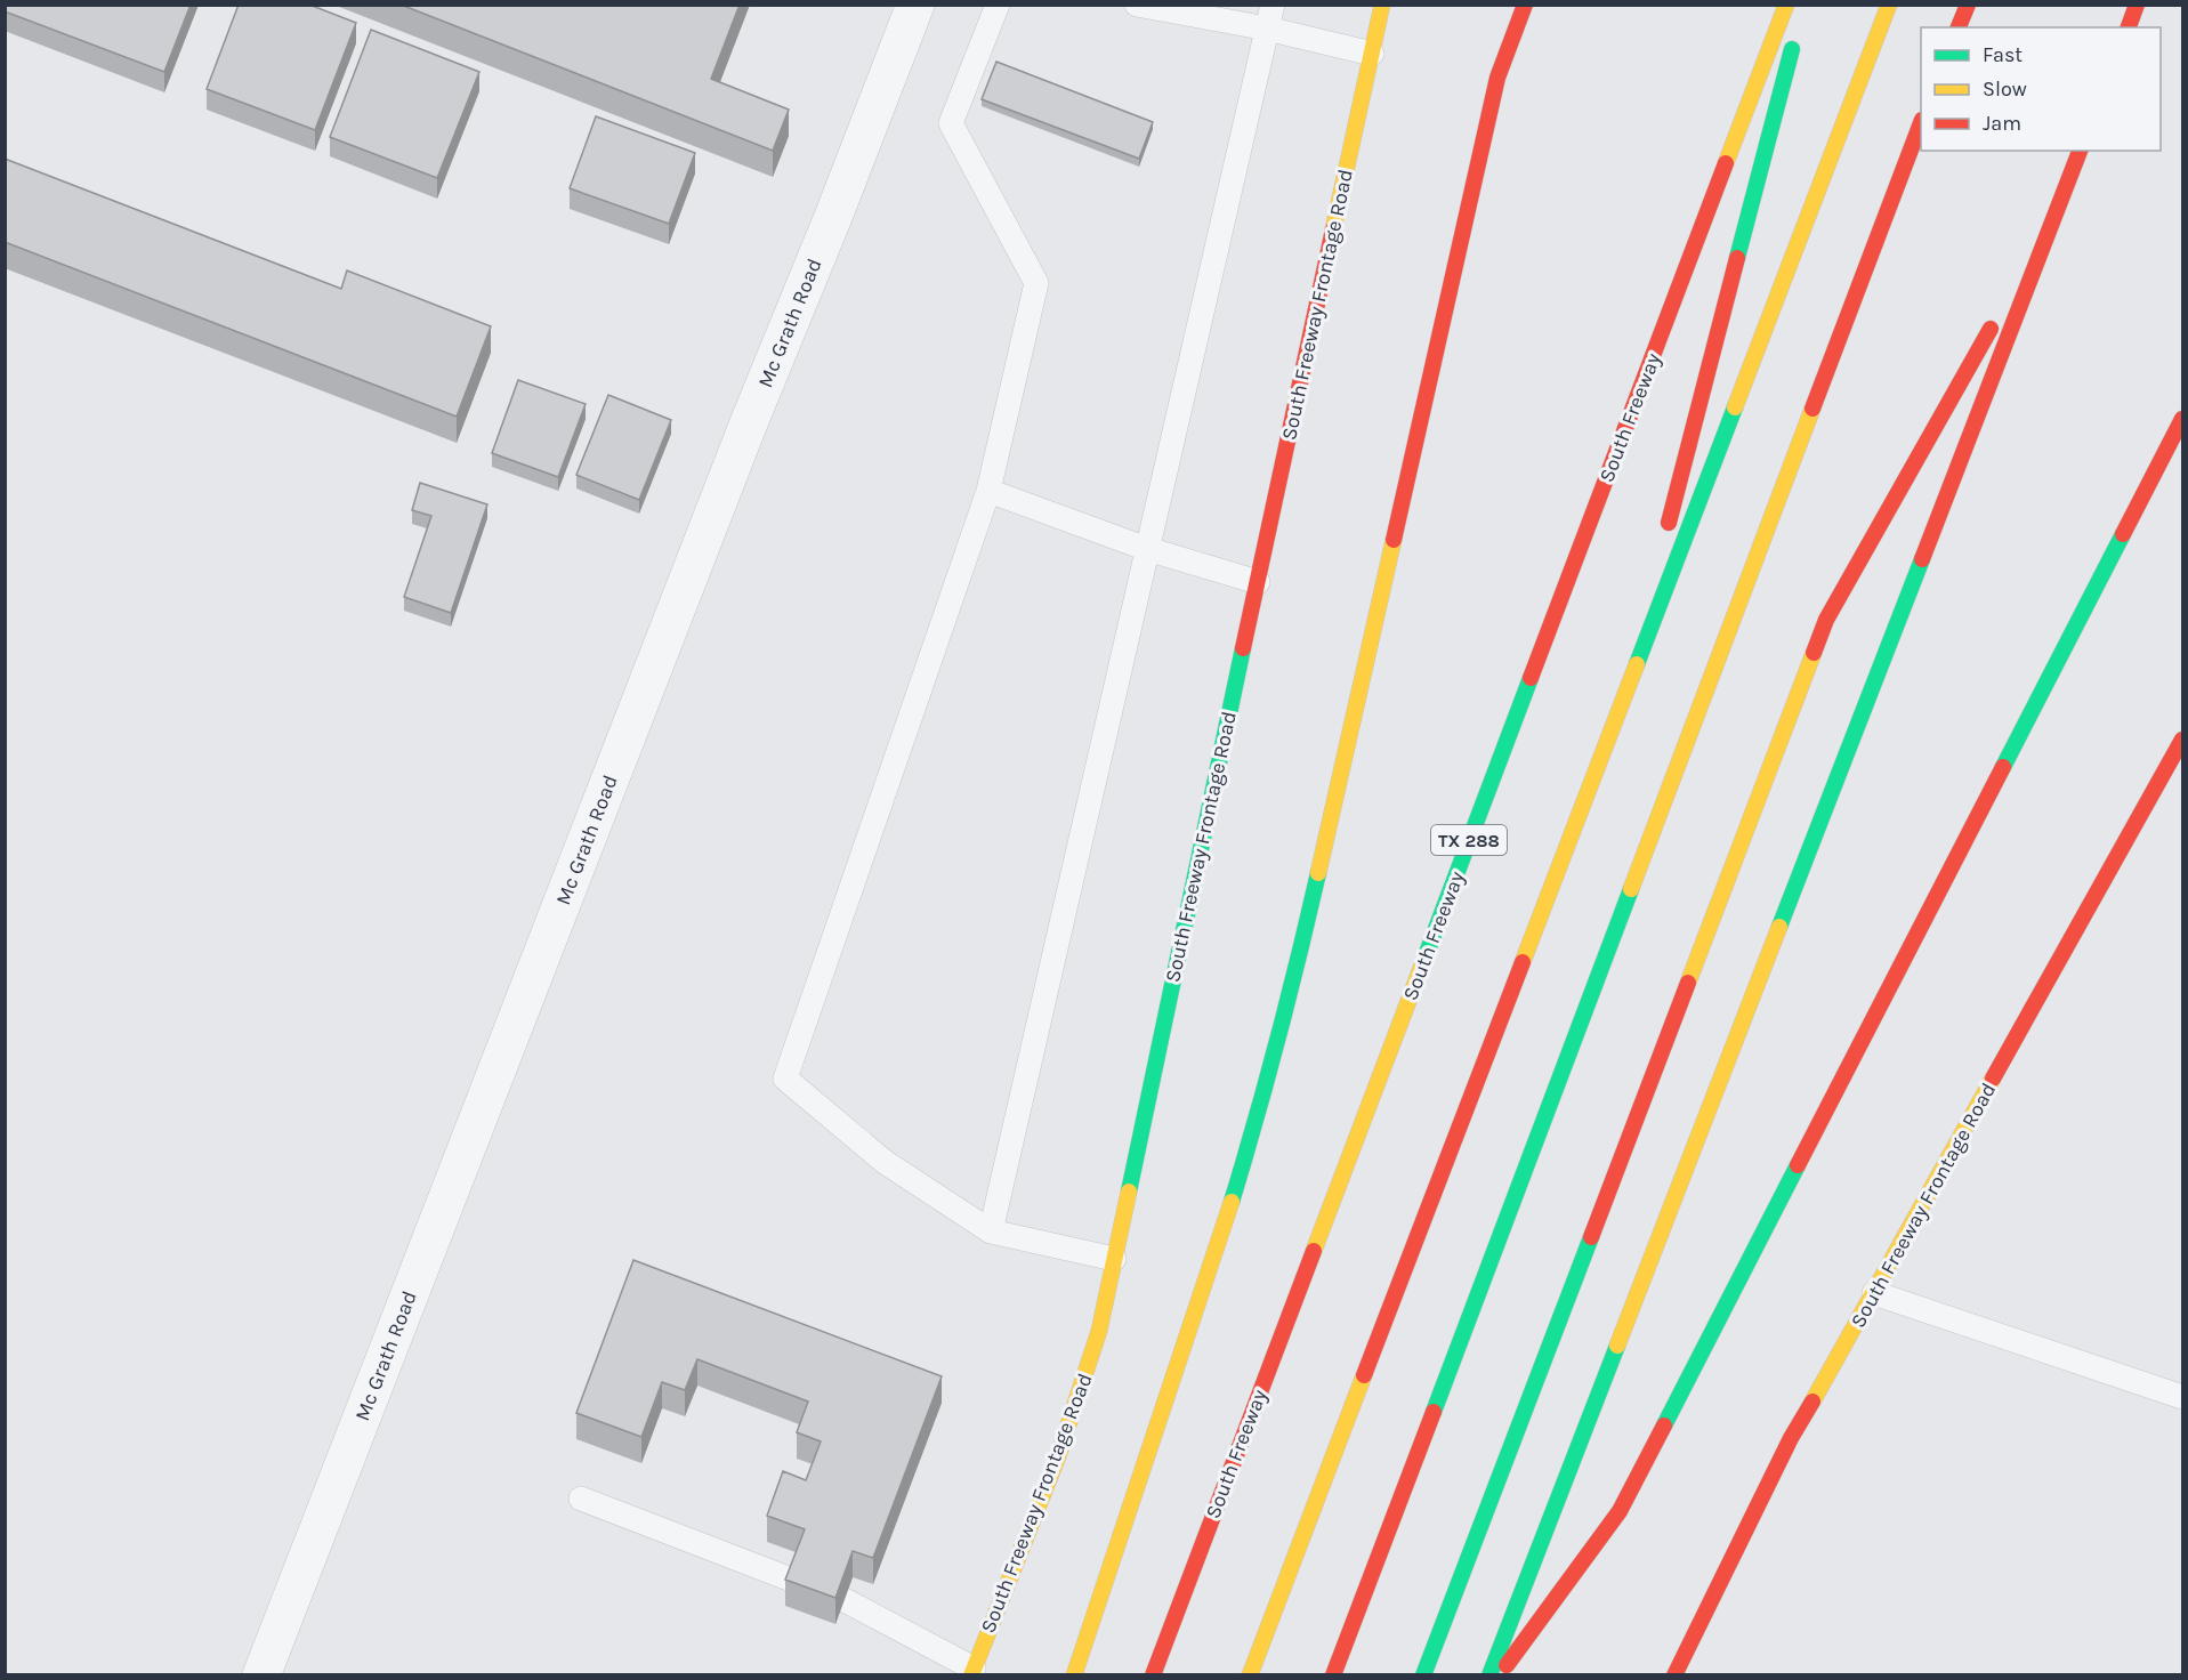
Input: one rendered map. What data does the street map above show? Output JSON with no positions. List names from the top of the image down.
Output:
{
  "streets": {
    "main road": ["South Freeway Frontage Road", "South Freeway", "TX 288"],
    "street": ["Mc Grath Road"]
  },
  "legend": ["Fast", "Slow", "Jam"]
}
